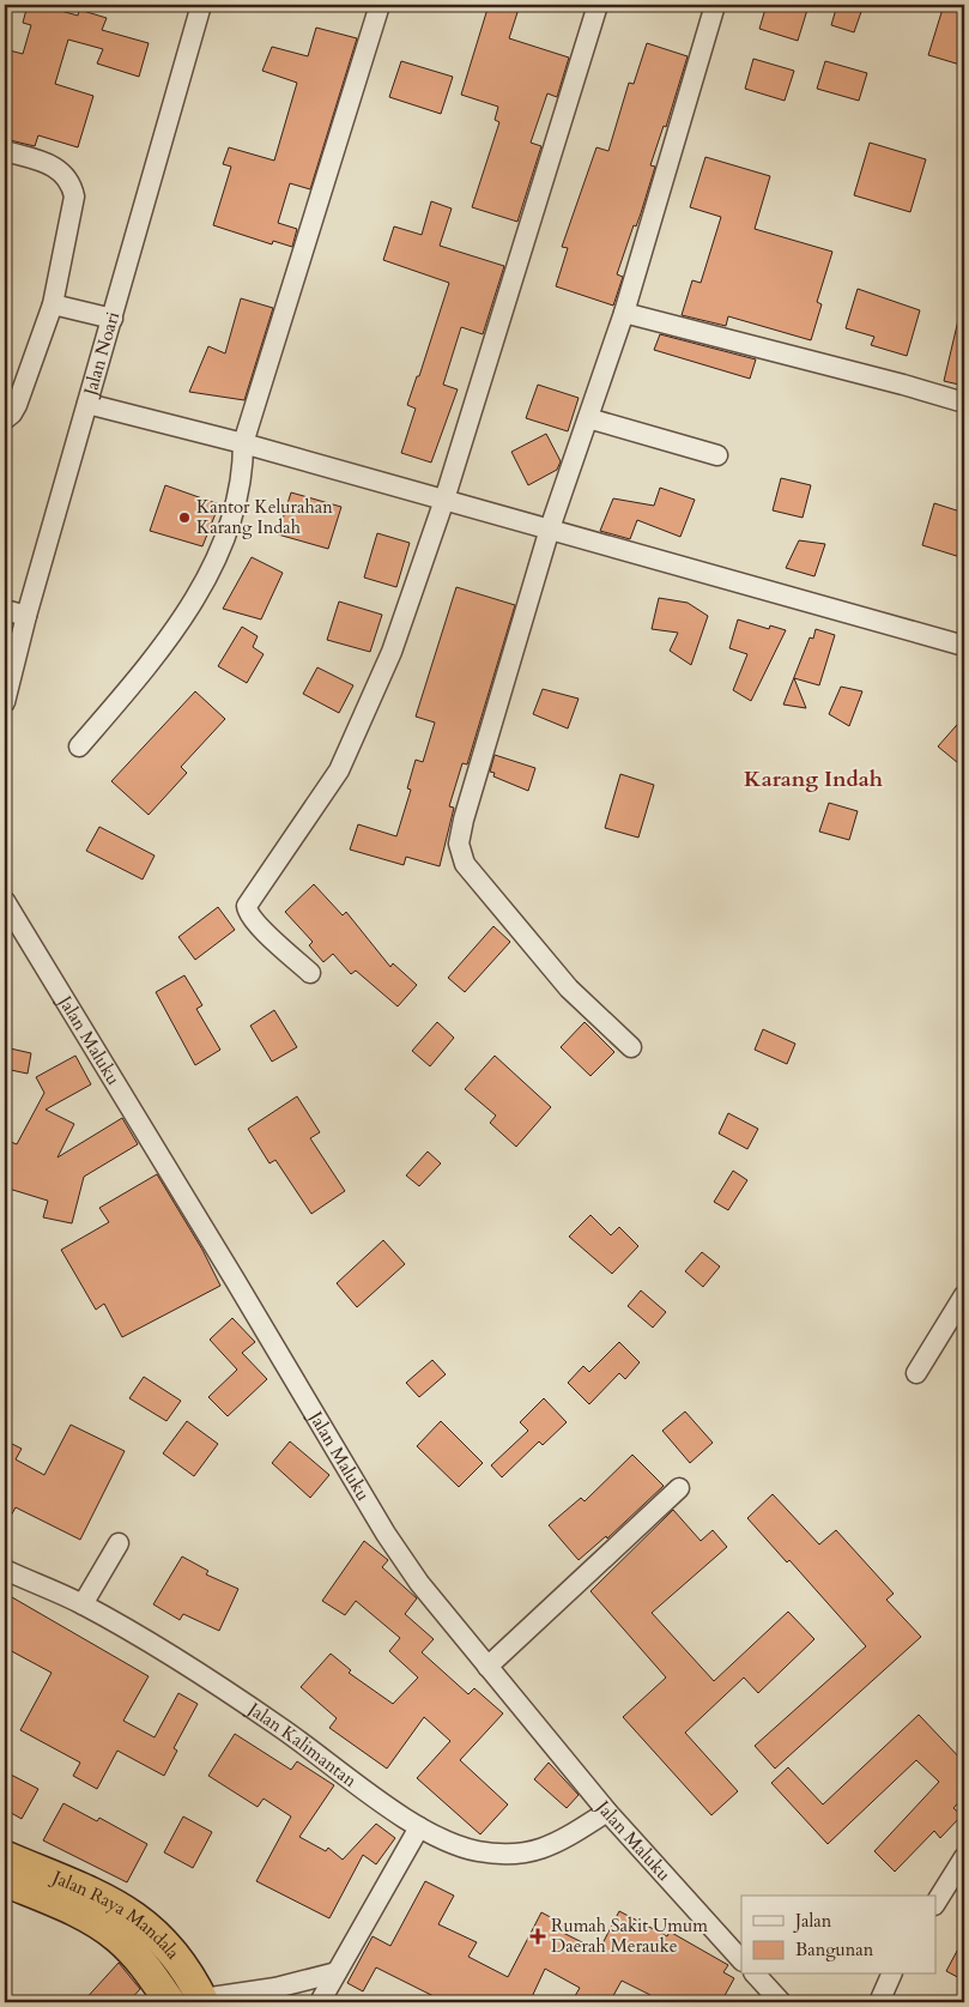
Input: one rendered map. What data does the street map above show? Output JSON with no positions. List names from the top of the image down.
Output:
{
  "streets": {
    "highway": ["Jalan Raya Mandala"],
    "street": ["Jalan Noari", "Jalan Maluku", "Jalan Kalimantan"]
  },
  "crossings": [
    ["Jalan Maluku", "Jalan Kalimantan"]
  ],
  "districts": ["Karang Indah"],
  "places": {
    "other": ["Kantor Kelurahan Karang Indah"],
    "health": ["Rumah Sakit Umum Daerah Merauke"]
  },
  "legend": ["Jalan", "Bangunan"]
}
